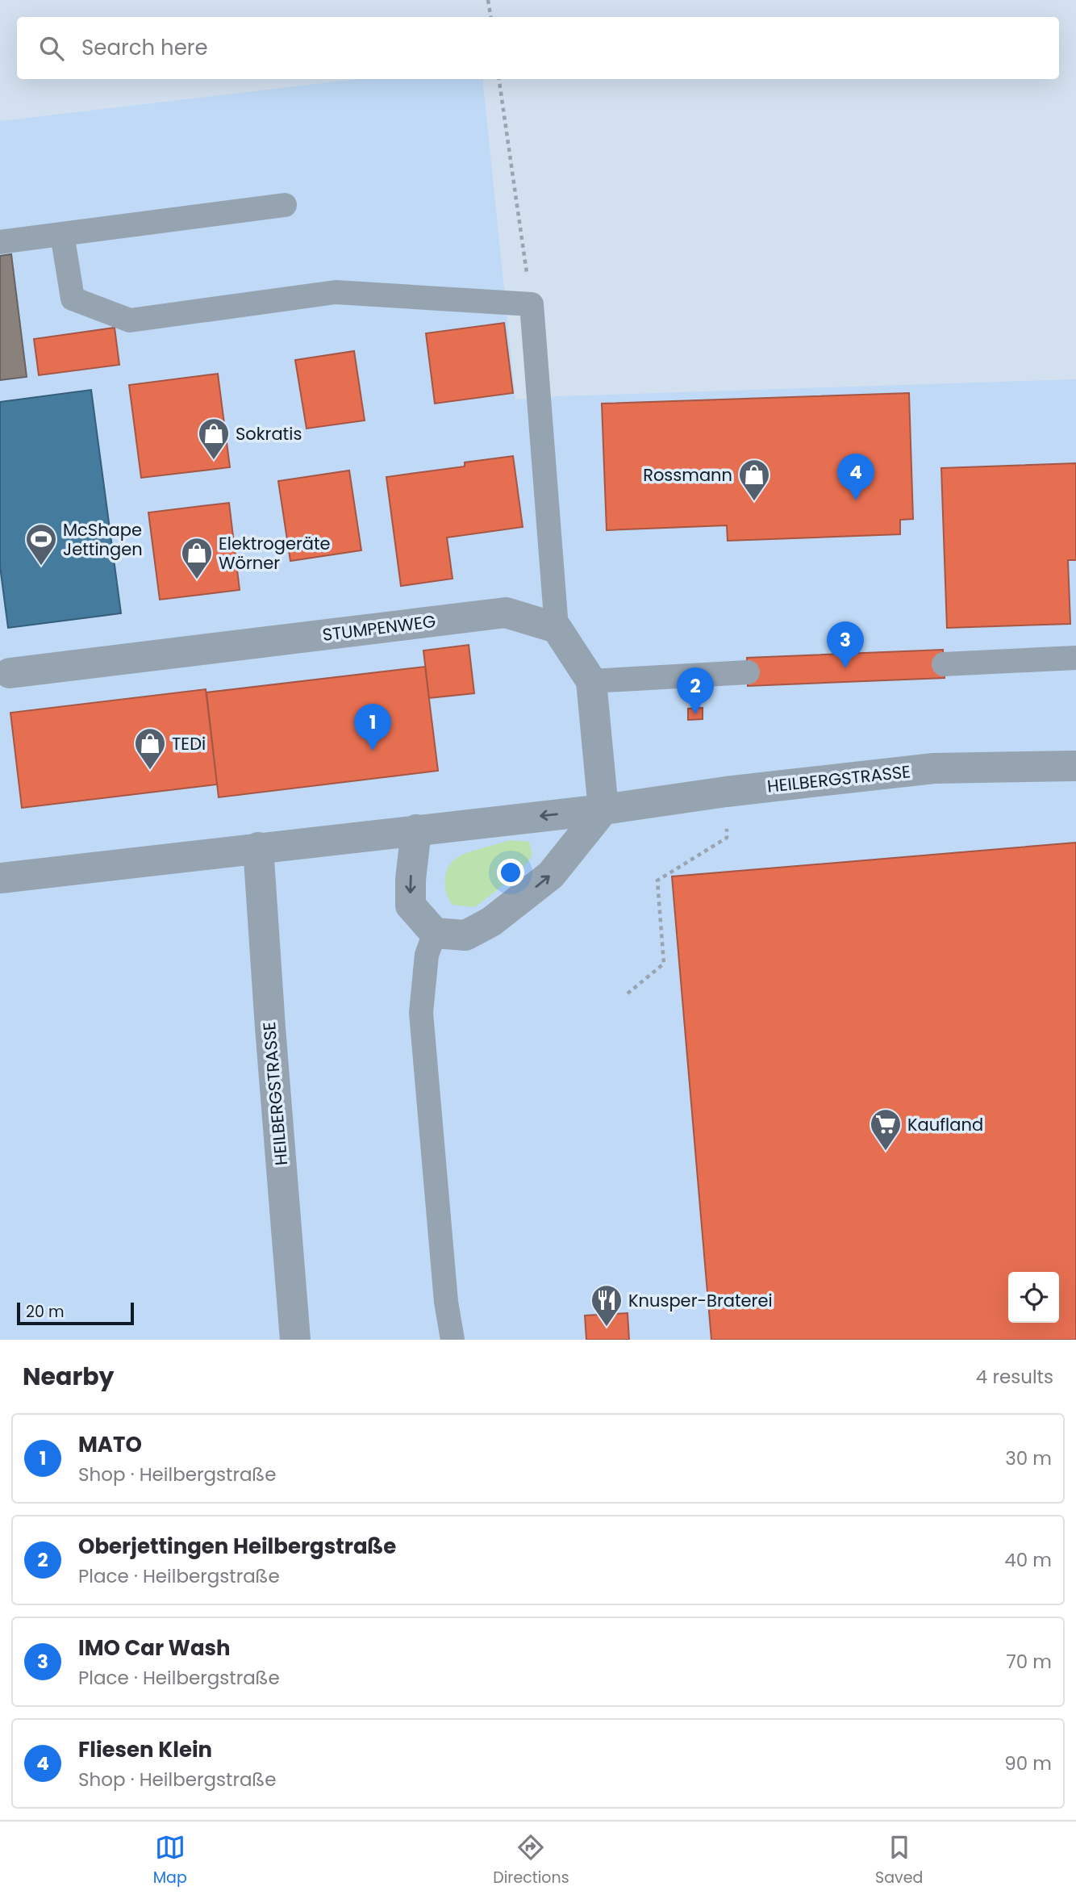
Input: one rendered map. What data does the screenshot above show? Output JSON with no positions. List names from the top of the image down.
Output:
{
  "streets": {
    "street": ["STUMPENWEG", "HEILBERGSTRASSE"]
  },
  "places": {
    "shop": [
      "Sokratis",
      "Rossmann",
      "Elektrogeräte Wörner",
      "TEDi"
    ],
    "sports": ["McShape Jettingen"],
    "supermarket": ["Kaufland"],
    "restaurant": ["Knusper-Braterei"]
  },
  "scale_bar": "20 m",
  "page": {
    "search": "Search here",
    "pins": [
      "4",
      "3",
      "2",
      "1"
    ],
    "scale": "20 m",
    "heading": ["Nearby", "4 results"],
    "list": [
      {
        "mark": "1",
        "name": "MATO",
        "note": "Shop · Heilbergstraße",
        "value": "30 m"
      },
      {
        "mark": "2",
        "name": "Oberjettingen Heilbergstraße",
        "note": "Place · Heilbergstraße",
        "value": "40 m"
      },
      {
        "mark": "3",
        "name": "IMO Car Wash",
        "note": "Place · Heilbergstraße",
        "value": "70 m"
      },
      {
        "mark": "4",
        "name": "Fliesen Klein",
        "note": "Shop · Heilbergstraße",
        "value": "90 m"
      }
    ],
    "nav": ["Map", "Directions", "Saved"]
  }
}
